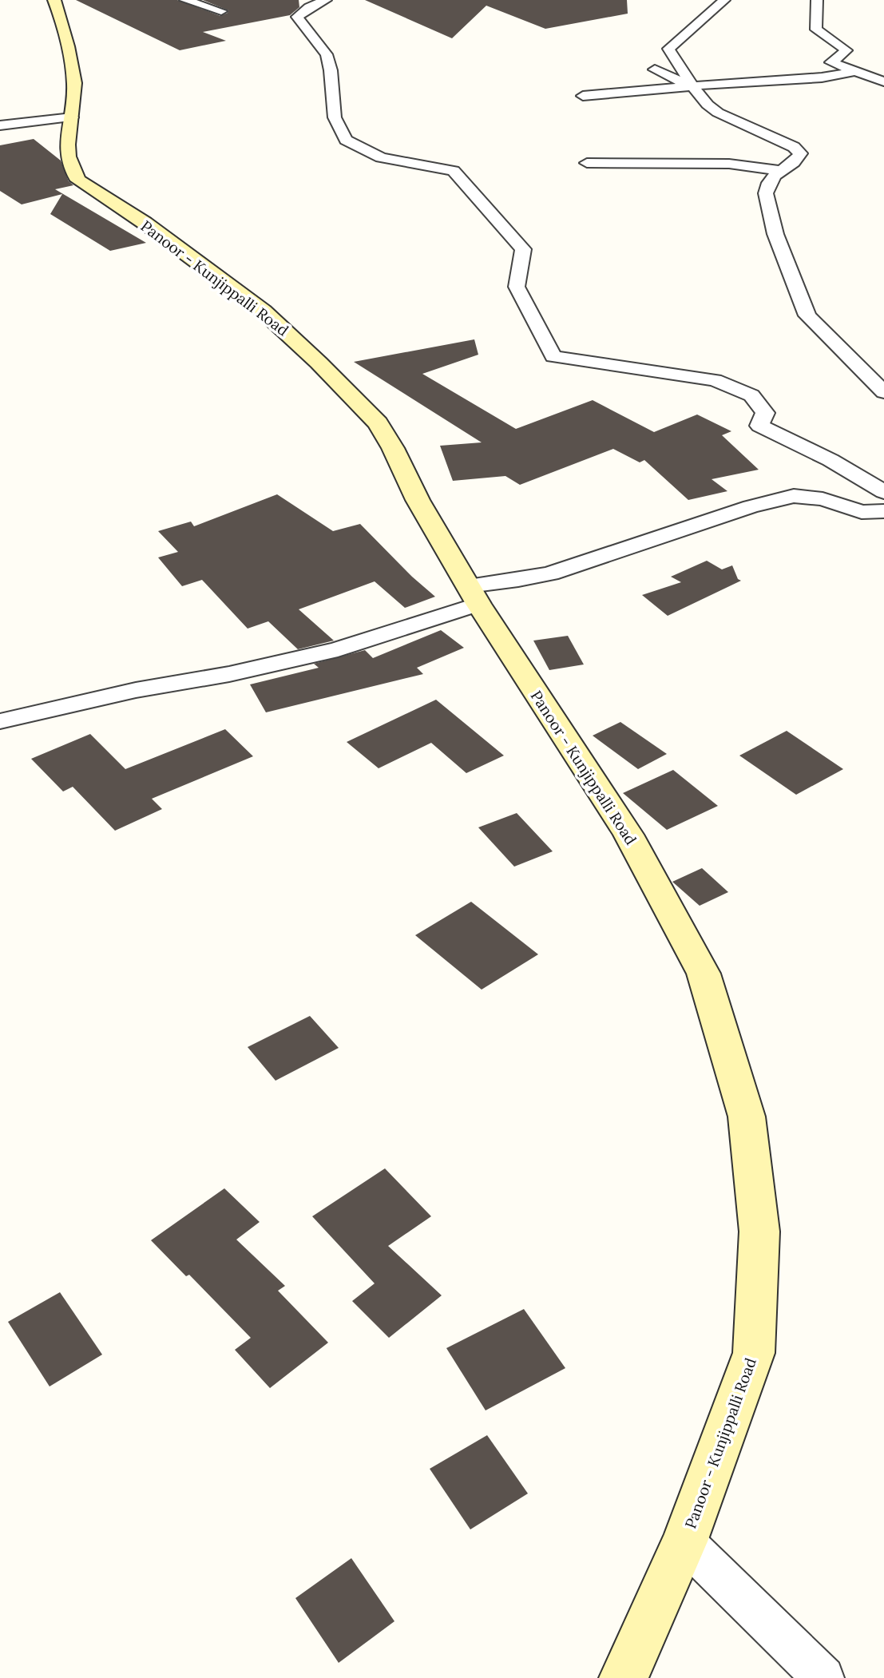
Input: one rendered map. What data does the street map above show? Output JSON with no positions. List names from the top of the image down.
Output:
{
  "streets": {
    "main road": ["Panoor - Kunjippalli Road"]
  }
}
